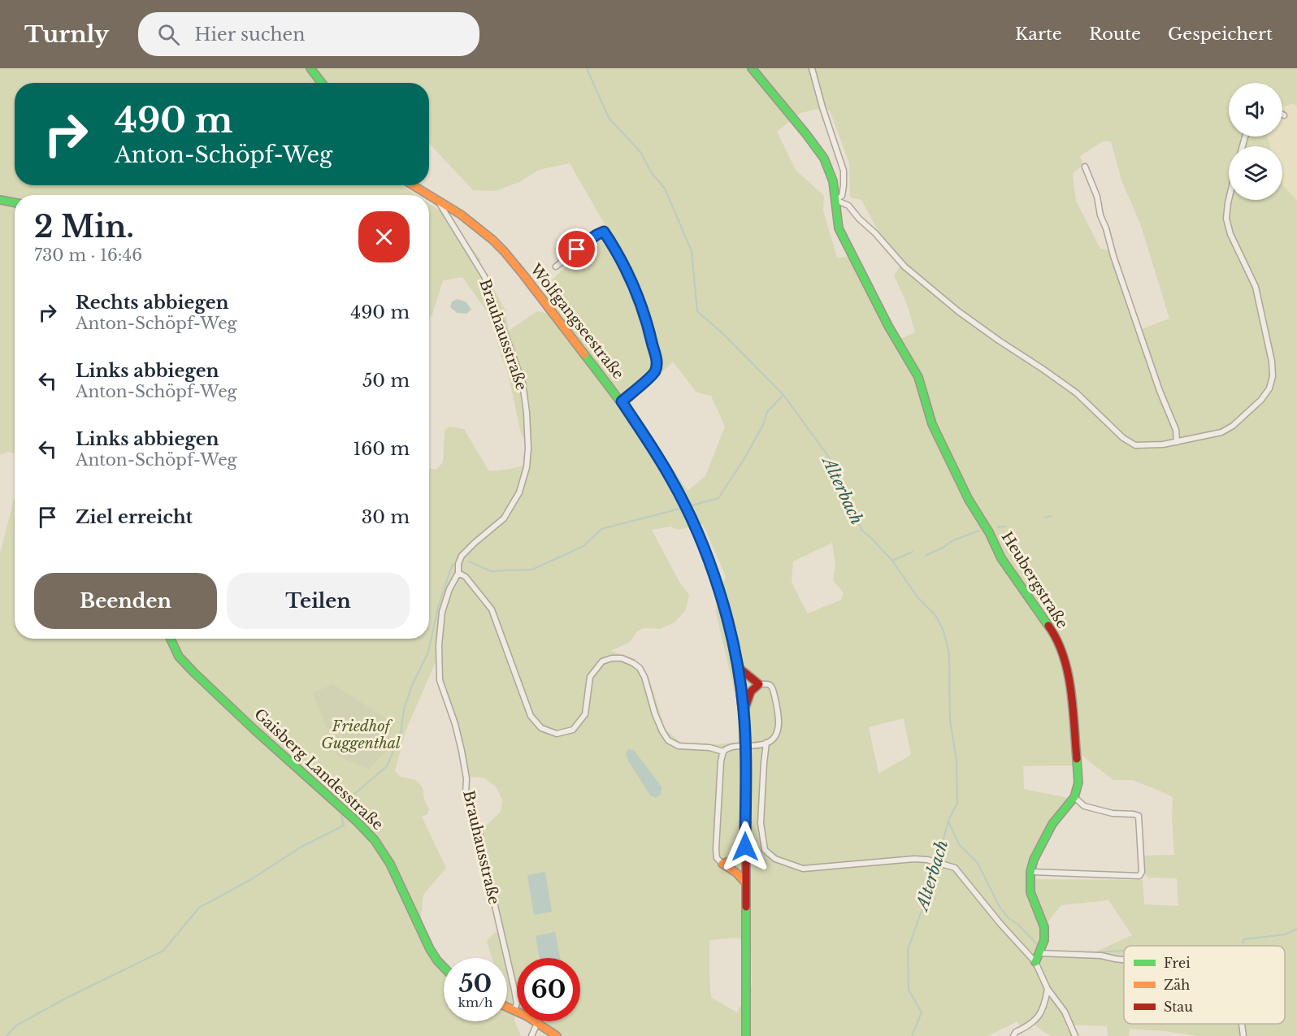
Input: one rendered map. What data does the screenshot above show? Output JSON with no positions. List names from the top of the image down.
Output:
{
  "streets": {
    "main road": ["Wolfgangseestraße", "Heubergstraße", "Gaisberg Landesstraße"],
    "street": ["Brauhausstraße"]
  },
  "crossings": [
    ["Wolfgangseestraße", "Brauhausstraße"]
  ],
  "water": ["Alterbach"],
  "parks": ["Friedhof Guggenthal"],
  "legend": ["Frei", "Zäh", "Stau"],
  "page": {
    "header": "Turnly",
    "search": "Hier suchen",
    "nav": ["Karte", "Route", "Gespeichert"],
    "turn": ["490 m", "Anton-Schöpf-Weg"],
    "heading": ["2 Min.", "730 m · 16:46"],
    "list": [
      {
        "name": "Rechts abbiegen",
        "note": "Anton-Schöpf-Weg",
        "value": "490 m"
      },
      {
        "name": "Links abbiegen",
        "note": "Anton-Schöpf-Weg",
        "value": "50 m"
      },
      {
        "name": "Links abbiegen",
        "note": "Anton-Schöpf-Weg",
        "value": "160 m"
      },
      {
        "name": "Ziel erreicht",
        "value": "30 m"
      }
    ],
    "buttons": ["Beenden", "Teilen"],
    "speed": "50 km/h",
    "limit": "60"
  }
}
